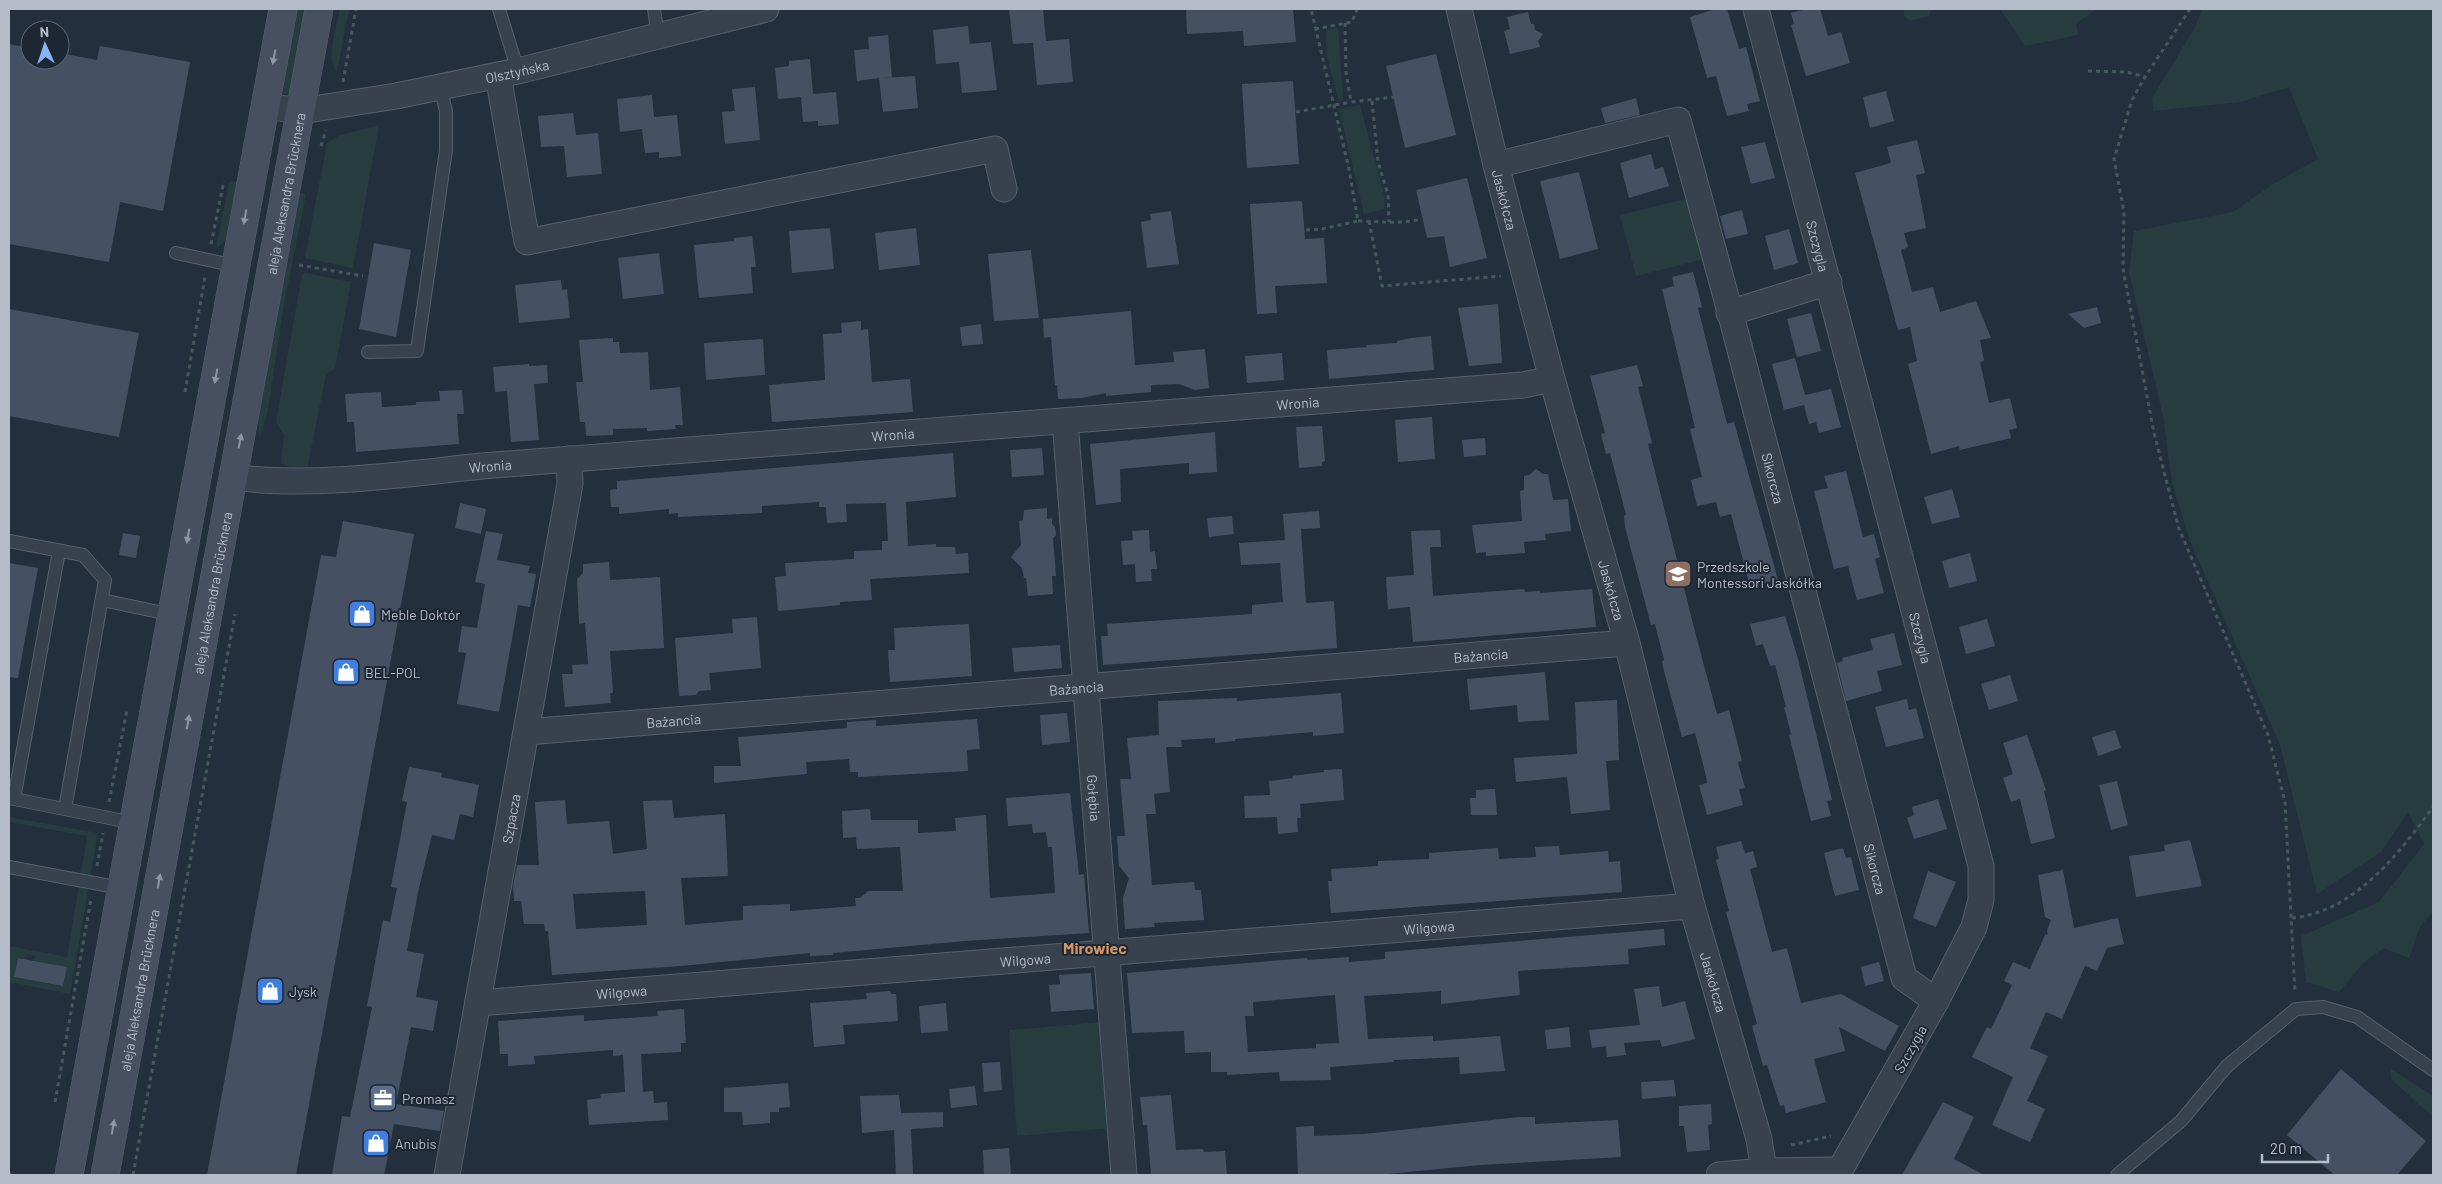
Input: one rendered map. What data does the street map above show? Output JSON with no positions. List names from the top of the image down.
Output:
{
  "streets": {
    "main road": ["aleja Aleksandra Brücknera"],
    "street": [
      "Olsztyńska",
      "Jaskółcza",
      "Szczygla",
      "Wronia",
      "Sikorcza",
      "Bażancia",
      "Gołębia",
      "Szpacza",
      "Wilgowa"
    ]
  },
  "crossings": [
    ["Olsztyńska", "aleja Aleksandra Brücknera"],
    ["aleja Aleksandra Brücknera", "Wronia"],
    ["Jaskółcza", "Szczygla"],
    ["Jaskółcza", "Wronia"],
    ["Jaskółcza", "Sikorcza"],
    ["Jaskółcza", "Bażancia"],
    ["Jaskółcza", "Wilgowa"],
    ["Szczygla", "Sikorcza"],
    ["Wronia", "Gołębia"],
    ["Wronia", "Szpacza"],
    ["Bażancia", "Gołębia"],
    ["Bażancia", "Szpacza"],
    ["Gołębia", "Wilgowa"],
    ["Szpacza", "Wilgowa"]
  ],
  "districts": ["Mirowiec"],
  "places": {
    "school or university": ["Przedszkole Montessori Jaskółka"],
    "shop": [
      "Meble Doktór",
      "BEL-POL",
      "Jysk",
      "Anubis"
    ],
    "office": ["Promasz"]
  },
  "scale_bar": "20 m",
  "north": "top"
}
